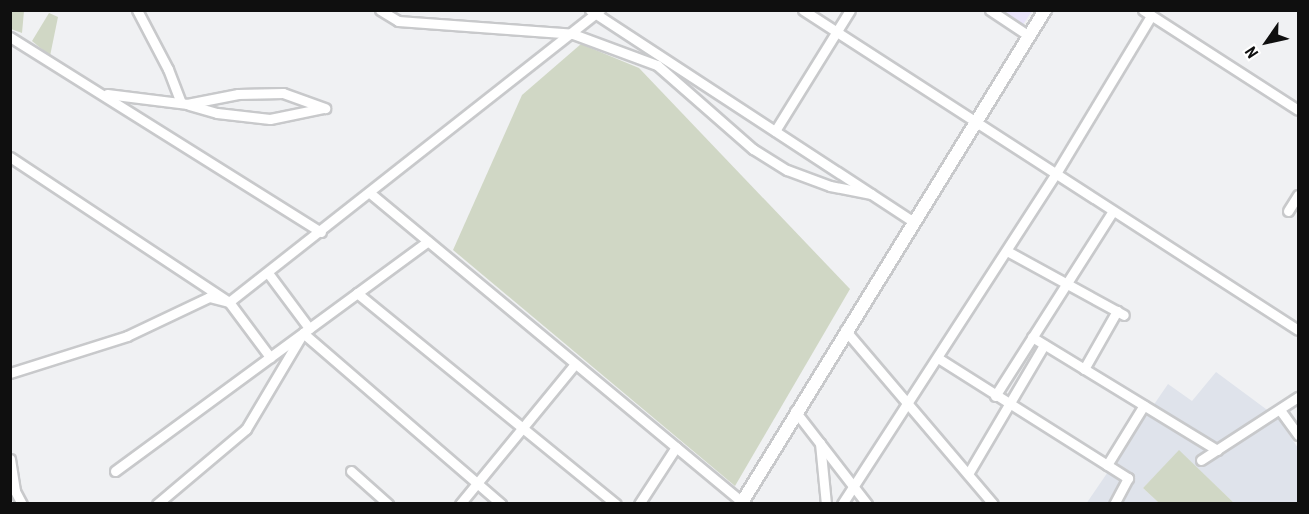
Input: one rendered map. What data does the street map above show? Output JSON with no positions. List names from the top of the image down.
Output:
{
  "north": "bottom left"
}
